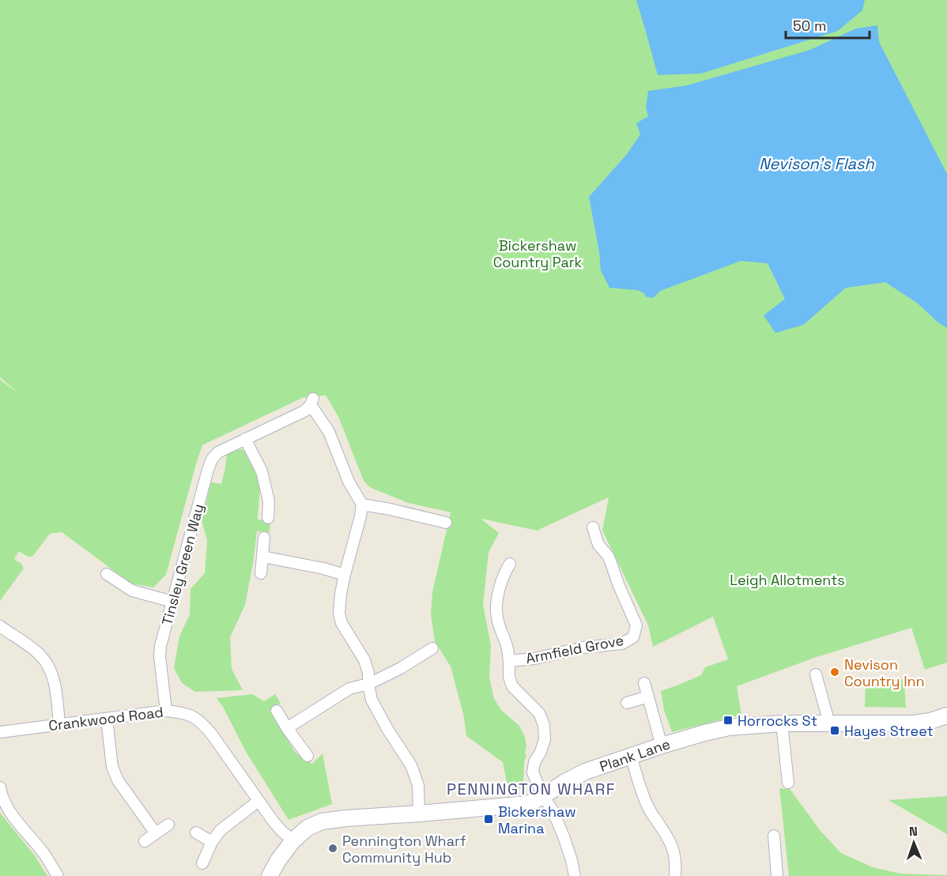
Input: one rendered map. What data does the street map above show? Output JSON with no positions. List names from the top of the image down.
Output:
{
  "streets": {
    "street": [
      "Tinsley Green Way",
      "Armfield Grove",
      "Crankwood Road",
      "Plank Lane"
    ]
  },
  "crossings": [
    ["Tinsley Green Way", "Crankwood Road"],
    ["Armfield Grove", "Plank Lane"],
    ["Crankwood Road", "Plank Lane"]
  ],
  "districts": ["PENNINGTON WHARF"],
  "water": ["Nevison's Flash"],
  "parks": ["Bickershaw Country Park", "Leigh Allotments"],
  "places": {
    "other": ["Nevison Country Inn", "Pennington Wharf Community Hub"],
    "transit": ["Horrocks St", "Hayes Street", "Bickershaw Marina"]
  },
  "scale_bar": "50 m",
  "north": "top"
}
